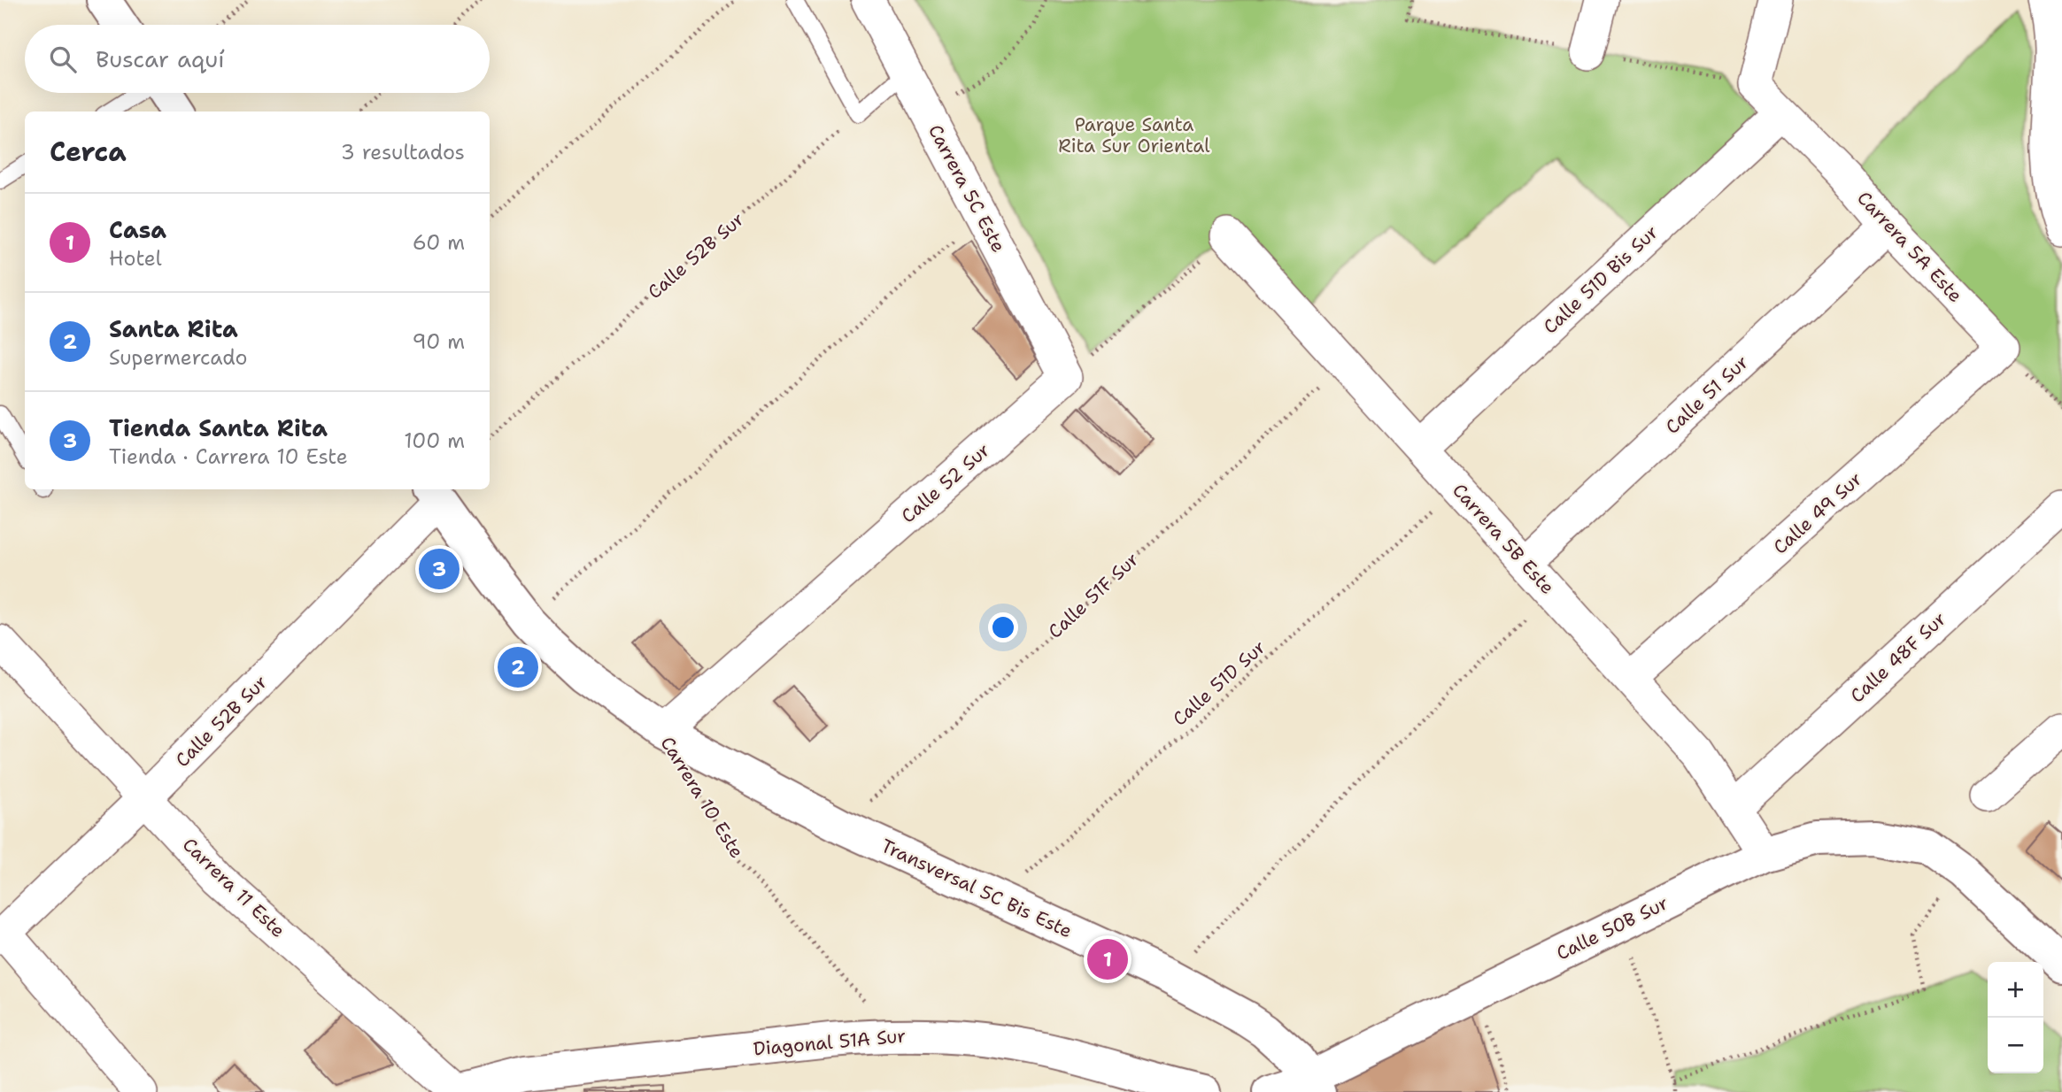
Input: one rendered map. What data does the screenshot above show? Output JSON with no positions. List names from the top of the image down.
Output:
{
  "streets": {
    "street": [
      "Carrera 5C Este",
      "Carrera 5A Este",
      "Calle 52B Sur",
      "Calle 51D Bis Sur",
      "Calle 51 Sur",
      "Calle 52 Sur",
      "Calle 49 Sur",
      "Carrera 5B Este",
      "Calle 48F Sur",
      "Carrera 10 Este",
      "Carrera 11 Este",
      "Transversal 5C Bis Este",
      "Calle 50B Sur",
      "Diagonal 51A Sur"
    ],
    "path": ["Calle 51F Sur", "Calle 51D Sur"]
  },
  "crossings": [
    ["Carrera 5C Este", "Calle 52 Sur"],
    ["Carrera 5A Este", "Calle 51D Bis Sur"],
    ["Carrera 5A Este", "Calle 51 Sur"],
    ["Carrera 5A Este", "Calle 49 Sur"],
    ["Calle 52B Sur", "Carrera 10 Este"],
    ["Calle 52B Sur", "Carrera 11 Este"],
    ["Calle 51D Bis Sur", "Carrera 5B Este"],
    ["Calle 51 Sur", "Carrera 5B Este"],
    ["Calle 52 Sur", "Carrera 10 Este"],
    ["Calle 52 Sur", "Transversal 5C Bis Este"],
    ["Calle 49 Sur", "Carrera 5B Este"],
    ["Carrera 5B Este", "Calle 51F Sur"],
    ["Carrera 5B Este", "Calle 48F Sur"],
    ["Carrera 5B Este", "Calle 51D Sur"],
    ["Carrera 5B Este", "Calle 50B Sur"],
    ["Calle 51F Sur", "Transversal 5C Bis Este"],
    ["Calle 51D Sur", "Transversal 5C Bis Este"],
    ["Carrera 10 Este", "Transversal 5C Bis Este"],
    ["Carrera 10 Este", "Diagonal 51A Sur"],
    ["Carrera 11 Este", "Diagonal 51A Sur"],
    ["Transversal 5C Bis Este", "Calle 50B Sur"]
  ],
  "parks": ["Parque Santa Rita Sur Oriental"],
  "page": {
    "search": "Buscar aquí",
    "heading": ["Cerca", "3 resultados"],
    "list": [
      {
        "mark": "1",
        "name": "Casa",
        "note": "Hotel",
        "value": "60 m"
      },
      {
        "mark": "2",
        "name": "Santa Rita",
        "note": "Supermercado",
        "value": "90 m"
      },
      {
        "mark": "3",
        "name": "Tienda Santa Rita",
        "note": "Tienda · Carrera 10 Este",
        "value": "100 m"
      }
    ],
    "pins": ["3", "2", "1"],
    "map_buttons": ["+", "−"]
  }
}
